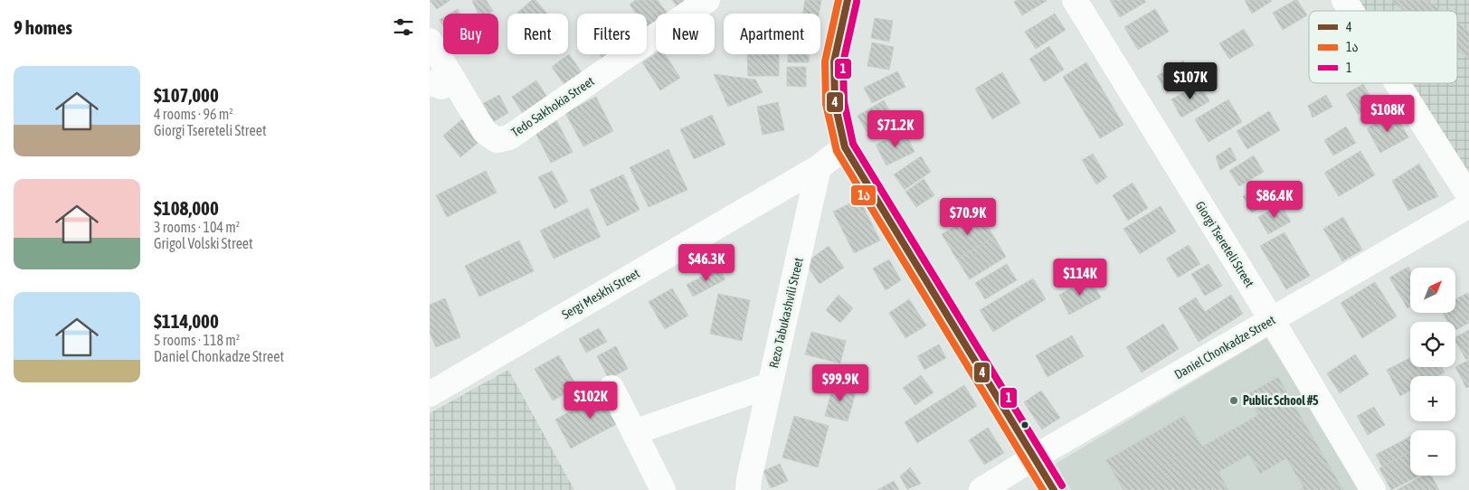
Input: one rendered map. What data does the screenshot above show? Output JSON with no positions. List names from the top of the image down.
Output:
{
  "streets": {
    "street": [
      "Tedo Sakhokia Street",
      "Giorgi Tsereteli Street",
      "Sergi Meskhi Street",
      "Rezo Tabukashvili Street",
      "Daniel Chonkadze Street"
    ]
  },
  "crossings": [
    ["Giorgi Tsereteli Street", "Daniel Chonkadze Street"],
    ["Sergi Meskhi Street", "Rezo Tabukashvili Street"]
  ],
  "places": ["Public School #5"],
  "lines": ["transit line 4", "transit line 1ა", "transit line 1"],
  "legend": ["4", "1ა", "1"],
  "north": "top right",
  "page": {
    "heading": "9 homes",
    "chip": [
      "Buy",
      "Rent",
      "Filters",
      "New",
      "Apartment"
    ],
    "list": [
      {
        "name": "$107,000",
        "note": "4 rooms · 96 m² · Giorgi Tsereteli Street"
      },
      {
        "name": "$108,000",
        "note": "3 rooms · 104 m² · Grigol Volski Street"
      },
      {
        "name": "$114,000",
        "note": "5 rooms · 118 m² · Daniel Chonkadze Street"
      }
    ],
    "price": [
      "$107K",
      "$108K",
      "$71.2K",
      "$86.4K",
      "$70.9K",
      "$46.3K",
      "$114K",
      "$99.9K",
      "$102K"
    ],
    "map_buttons": ["+", "−"]
  }
}
